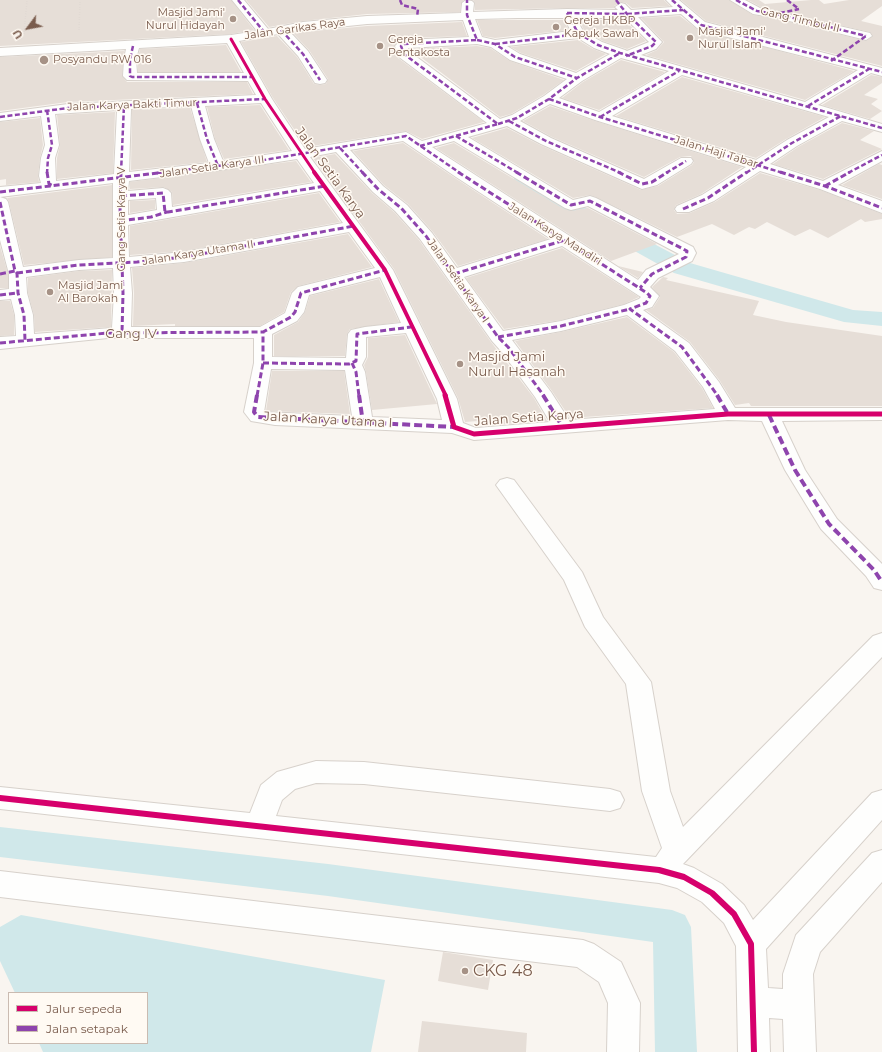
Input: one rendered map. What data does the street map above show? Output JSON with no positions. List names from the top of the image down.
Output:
{
  "streets": {
    "street": [
      "Gang Timbul II",
      "Jalan Garikas Raya",
      "Jalan Karya Bakti Timur",
      "Jalan Haji Tabar",
      "Jalan Setia Karya III",
      "Jalan Setia Karya",
      "Gang Setia Karya V",
      "Jalan Karya Mandiri",
      "Jalan Karya Utama II",
      "Jalan Setia Karya I",
      "Gang IV",
      "Jalan Karya Utama I"
    ]
  },
  "crossings": [
    ["Jalan Garikas Raya", "Jalan Setia Karya"],
    ["Jalan Karya Bakti Timur", "Jalan Setia Karya"],
    ["Jalan Karya Bakti Timur", "Gang Setia Karya V"],
    ["Jalan Setia Karya III", "Jalan Setia Karya"],
    ["Jalan Setia Karya III", "Gang Setia Karya V"],
    ["Jalan Setia Karya III", "Jalan Karya Mandiri"],
    ["Jalan Setia Karya", "Jalan Karya Mandiri"],
    ["Jalan Setia Karya", "Jalan Karya Utama II"],
    ["Jalan Setia Karya", "Jalan Setia Karya I"],
    ["Jalan Setia Karya", "Jalan Karya Utama I"],
    ["Gang Setia Karya V", "Jalan Karya Utama II"],
    ["Gang Setia Karya V", "Gang IV"],
    ["Jalan Karya Mandiri", "Jalan Setia Karya I"],
    ["Gang IV", "Jalan Karya Utama I"]
  ],
  "places": [
    "Masjid Jami' Nurul Hidayah",
    "Gereja HKBP Kapuk Sawah",
    "Masjid Jami' Nurul Islam",
    "Gereja Pentakosta",
    "Posyandu RW 016",
    "Masjid Jami Al Barokah",
    "Masjid Jami Nurul Hasanah",
    "CKG 48"
  ],
  "legend": ["Jalur sepeda", "Jalan setapak"],
  "north": "bottom left"
}
